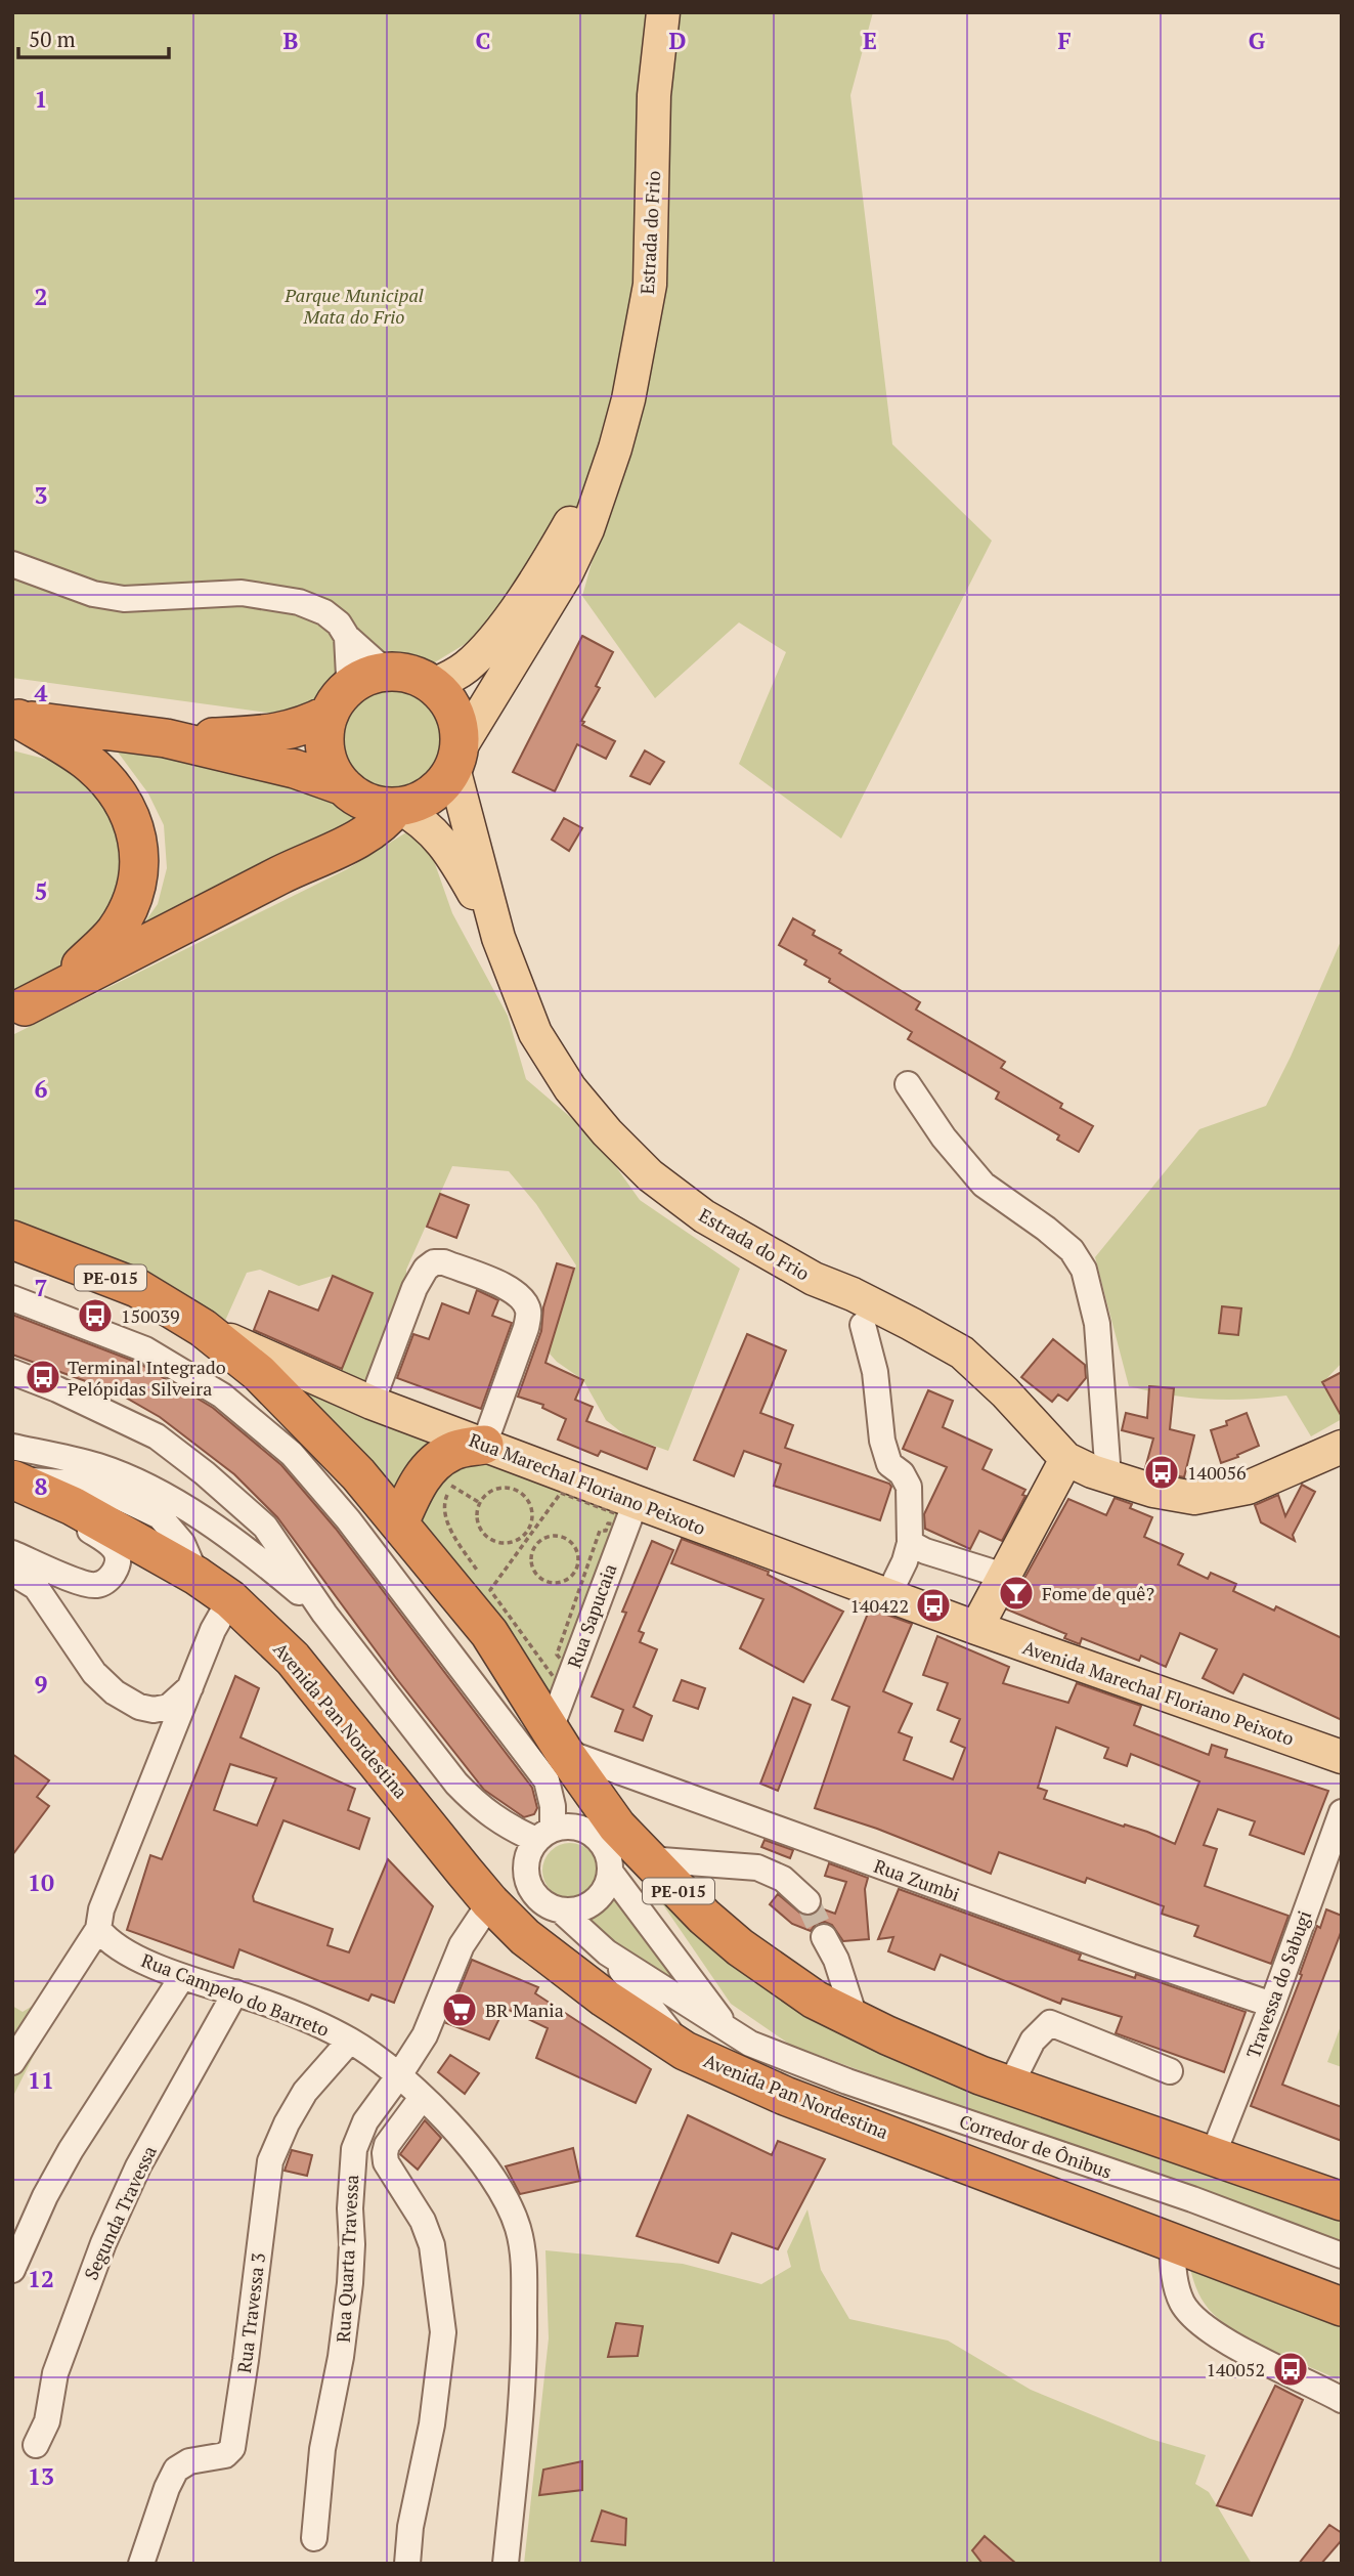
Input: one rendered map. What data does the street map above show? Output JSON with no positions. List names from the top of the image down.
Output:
{
  "streets": {
    "highway": ["PE-015", "Avenida Pan Nordestina"],
    "main road": ["Estrada do Frio", "Rua Marechal Floriano Peixoto", "Avenida Marechal Floriano Peixoto"],
    "street": [
      "Rua Sapucaia",
      "Rua Zumbi",
      "Travessa do Sabugi",
      "Rua Campelo do Barreto",
      "Corredor de Ônibus",
      "Segunda Travessa",
      "Rua Quarta Travessa",
      "Rua Travessa 3"
    ]
  },
  "crossings": [
    ["PE-015", "Rua Marechal Floriano Peixoto"],
    ["PE-015", "Rua Sapucaia"],
    ["PE-015", "Rua Zumbi"],
    ["PE-015", "Travessa do Sabugi"],
    ["Rua Marechal Floriano Peixoto", "Rua Sapucaia"],
    ["Rua Marechal Floriano Peixoto", "Avenida Marechal Floriano Peixoto"],
    ["Rua Sapucaia", "Rua Zumbi"],
    ["Avenida Pan Nordestina", "Corredor de Ônibus"],
    ["Rua Zumbi", "Travessa do Sabugi"],
    ["Rua Campelo do Barreto", "Segunda Travessa"],
    ["Rua Campelo do Barreto", "Rua Quarta Travessa"],
    ["Rua Campelo do Barreto", "Rua Travessa 3"]
  ],
  "parks": ["Parque Municipal Mata do Frio"],
  "places": {
    "bus stop": [
      "150039",
      "Terminal Integrado Pelópidas Silveira",
      "140056",
      "140422",
      "140052"
    ],
    "bar": ["Fome de quê?"],
    "supermarket": ["BR Mania"]
  },
  "scale_bar": "50 m",
  "grid": {
    "columns": [
      "B",
      "C",
      "D",
      "E",
      "F",
      "G"
    ],
    "rows": [
      "1",
      "2",
      "3",
      "4",
      "5",
      "6",
      "7",
      "8",
      "9",
      "10",
      "11",
      "12",
      "13"
    ]
  }
}
